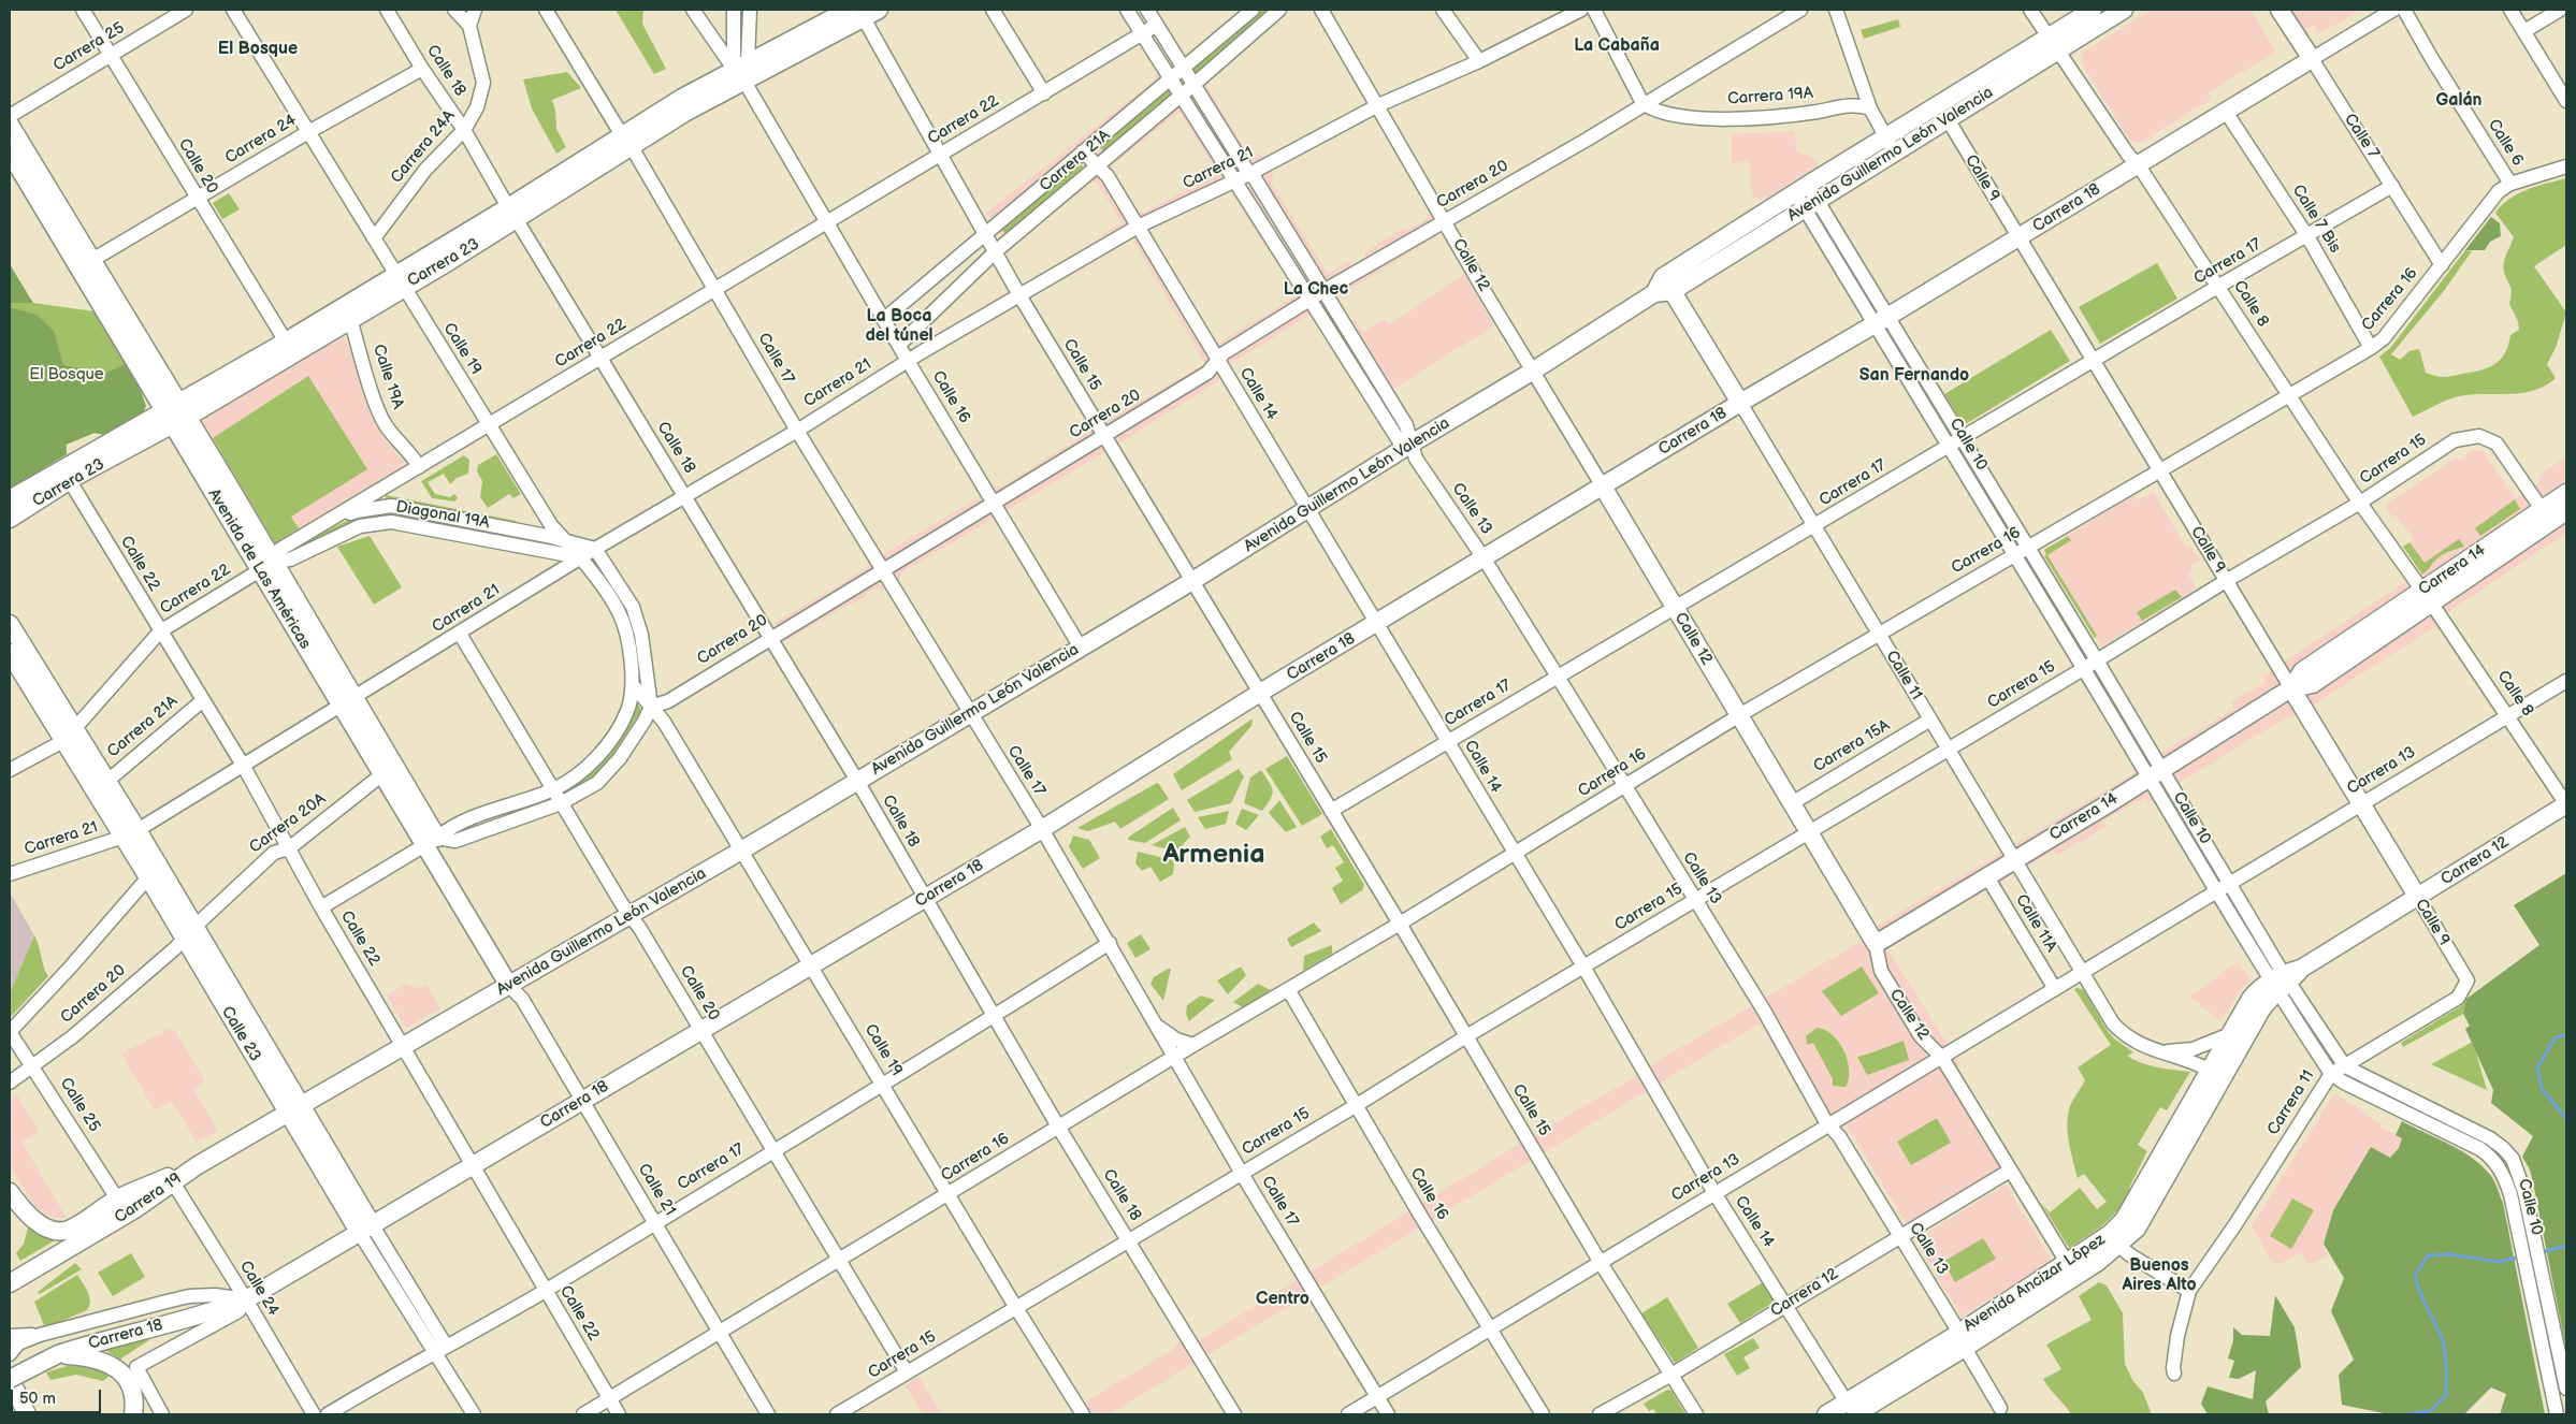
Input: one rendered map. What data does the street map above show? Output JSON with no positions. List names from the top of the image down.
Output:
{
  "streets": {
    "main road": [
      "Calle 7",
      "Avenida Guillermo León Valencia",
      "Calle 9",
      "Carrera 18",
      "Carrera 23",
      "Calle 12",
      "Avenida de Las Américas",
      "Carrera 14",
      "Calle 11",
      "Carrera 12",
      "Calle 23",
      "Carrera 19",
      "Avenida Ancizar López"
    ],
    "street": [
      "Carrera 25",
      "Calle 18",
      "Carrera 19A",
      "Carrera 22",
      "Carrera 24",
      "Calle 6",
      "Carrera 24A",
      "Carrera 21A",
      "Calle 20",
      "Carrera 21",
      "Carrera 20",
      "Calle 7 Bis",
      "Carrera 17",
      "Carrera 16",
      "Calle 8",
      "Calle 19",
      "Calle 17",
      "Calle 15",
      "Calle 19A",
      "Calle 14",
      "Calle 16",
      "Calle 10",
      "Carrera 15",
      "Calle 13",
      "Diagonal 19A",
      "Calle 22",
      "Carrera 15A",
      "Carrera 13",
      "Carrera 20A",
      "Calle 11A",
      "Carrera 11",
      "Calle 25",
      "Calle 21",
      "Calle 24"
    ]
  },
  "crossings": [
    ["Carrera 25", "Calle 20"],
    ["Calle 18", "Carrera 22"],
    ["Calle 18", "Carrera 24"],
    ["Calle 18", "Carrera 24A"],
    ["Calle 18", "Avenida Guillermo León Valencia"],
    ["Calle 18", "Carrera 21"],
    ["Calle 18", "Carrera 20"],
    ["Calle 18", "Carrera 18"],
    ["Calle 18", "Carrera 17"],
    ["Calle 18", "Carrera 23"],
    ["Calle 18", "Carrera 16"],
    ["Calle 18", "Carrera 15"],
    ["Carrera 19A", "Carrera 20"],
    ["Carrera 22", "Calle 19"],
    ["Carrera 22", "Calle 17"],
    ["Carrera 22", "Calle 15"],
    ["Carrera 22", "Calle 19A"],
    ["Carrera 22", "Calle 16"],
    ["Carrera 22", "Diagonal 19A"],
    ["Carrera 22", "Calle 22"],
    ["Carrera 22", "Avenida de Las Américas"],
    ["Carrera 22", "Calle 23"],
    ["Calle 7", "Carrera 18"],
    ["Calle 7", "Carrera 17"],
    ["Calle 7", "Carrera 16"],
    ["Carrera 24", "Calle 20"],
    ["Carrera 24", "Calle 19"],
    ["Carrera 24", "Avenida de Las Américas"],
    ["Calle 6", "Carrera 16"],
    ["Carrera 24A", "Calle 19"],
    ["Avenida Guillermo León Valencia", "Calle 20"],
    ["Avenida Guillermo León Valencia", "Calle 9"],
    ["Avenida Guillermo León Valencia", "Calle 12"],
    ["Avenida Guillermo León Valencia", "Calle 8"],
    ["Avenida Guillermo León Valencia", "Calle 19"],
    ["Avenida Guillermo León Valencia", "Calle 17"],
    ["Avenida Guillermo León Valencia", "Calle 15"],
    ["Avenida Guillermo León Valencia", "Calle 14"],
    ["Avenida Guillermo León Valencia", "Calle 16"],
    ["Avenida Guillermo León Valencia", "Calle 10"],
    ["Avenida Guillermo León Valencia", "Calle 13"],
    ["Avenida Guillermo León Valencia", "Calle 22"],
    ["Avenida Guillermo León Valencia", "Avenida de Las Américas"],
    ["Avenida Guillermo León Valencia", "Calle 11"],
    ["Avenida Guillermo León Valencia", "Calle 23"],
    ["Avenida Guillermo León Valencia", "Calle 21"],
    ["Avenida Guillermo León Valencia", "Carrera 19"],
    ["Carrera 21A", "Calle 15"],
    ["Carrera 21A", "Calle 14"],
    ["Carrera 21A", "Calle 16"],
    ["Carrera 21A", "Calle 22"],
    ["Carrera 21A", "Calle 23"],
    ["Calle 20", "Carrera 21"],
    ["Calle 20", "Carrera 18"],
    ["Calle 20", "Carrera 17"],
    ["Calle 20", "Carrera 23"],
    ["Calle 20", "Carrera 16"],
    ["Calle 20", "Carrera 15"],
    ["Carrera 21", "Calle 12"],
    ["Carrera 21", "Calle 19"],
    ["Carrera 21", "Calle 17"],
    ["Carrera 21", "Calle 15"],
    ["Carrera 21", "Calle 14"],
    ["Carrera 21", "Calle 16"],
    ["Carrera 21", "Diagonal 19A"],
    ["Carrera 21", "Calle 22"],
    ["Carrera 21", "Avenida de Las Américas"],
    ["Carrera 21", "Calle 23"],
    ["Calle 9", "Carrera 18"],
    ["Calle 9", "Carrera 17"],
    ["Calle 9", "Carrera 16"],
    ["Calle 9", "Carrera 15"],
    ["Calle 9", "Carrera 14"],
    ["Calle 9", "Carrera 13"],
    ["Calle 9", "Carrera 12"],
    ["Calle 9", "Carrera 11"],
    ["Carrera 20", "Calle 12"],
    ["Carrera 20", "Calle 19"],
    ["Carrera 20", "Calle 17"],
    ["Carrera 20", "Calle 15"],
    ["Carrera 20", "Calle 14"],
    ["Carrera 20", "Calle 16"],
    ["Carrera 20", "Carrera 20A"],
    ["Carrera 20", "Calle 23"],
    ["Carrera 20", "Calle 25"],
    ["Carrera 18", "Calle 7 Bis"],
    ["Carrera 18", "Calle 12"],
    ["Carrera 18", "Calle 8"],
    ["Carrera 18", "Calle 19"],
    ["Carrera 18", "Calle 17"],
    ["Carrera 18", "Calle 15"],
    ["Carrera 18", "Calle 14"],
    ["Carrera 18", "Calle 10"],
    ["Carrera 18", "Calle 13"],
    ["Carrera 18", "Calle 22"],
    ["Carrera 18", "Calle 11"],
    ["Carrera 18", "Calle 23"],
    ["Carrera 18", "Calle 21"],
    ["Carrera 18", "Calle 24"],
    ["Calle 7 Bis", "Carrera 17"],
    ["Calle 7 Bis", "Carrera 16"],
    ["Carrera 17", "Calle 12"],
    ["Carrera 17", "Calle 8"],
    ["Carrera 17", "Calle 19"],
    ["Carrera 17", "Calle 17"],
    ["Carrera 17", "Calle 15"],
    ["Carrera 17", "Calle 14"],
    ["Carrera 17", "Calle 10"],
    ["Carrera 17", "Calle 13"],
    ["Carrera 17", "Calle 22"],
    ["Carrera 17", "Calle 11"],
    ["Carrera 17", "Calle 23"],
    ["Carrera 17", "Calle 21"],
    ["Carrera 23", "Calle 19"],
    ["Carrera 23", "Calle 17"],
    ["Carrera 23", "Calle 15"],
    ["Carrera 23", "Calle 19A"],
    ["Carrera 23", "Calle 16"],
    ["Carrera 23", "Calle 22"],
    ["Carrera 23", "Avenida de Las Américas"],
    ["Calle 12", "Carrera 16"],
    ["Calle 12", "Carrera 15"],
    ["Calle 12", "Carrera 14"],
    ["Calle 12", "Carrera 15A"],
    ["Calle 12", "Carrera 13"],
    ["Calle 12", "Carrera 12"],
    ["Calle 12", "Avenida Ancizar López"],
    ["Carrera 16", "Calle 8"],
    ["Carrera 16", "Calle 19"],
    ["Carrera 16", "Calle 17"],
    ["Carrera 16", "Calle 15"],
    ["Carrera 16", "Calle 14"],
    ["Carrera 16", "Calle 16"],
    ["Carrera 16", "Calle 10"],
    ["Carrera 16", "Calle 13"],
    ["Carrera 16", "Calle 22"],
    ["Carrera 16", "Calle 11"],
    ["Carrera 16", "Calle 21"],
    ["Calle 8", "Carrera 15"],
    ["Calle 8", "Carrera 14"],
    ["Calle 8", "Carrera 13"],
    ["Calle 8", "Carrera 12"],
    ["Calle 19", "Carrera 15"],
    ["Calle 19", "Diagonal 19A"],
    ["Calle 17", "Carrera 15"],
    ["Calle 17", "Carrera 13"],
    ["Calle 15", "Carrera 15"],
    ["Calle 15", "Carrera 13"],
    ["Calle 15", "Carrera 12"],
    ["Calle 14", "Carrera 15"],
    ["Calle 14", "Carrera 13"],
    ["Calle 14", "Carrera 12"],
    ["Calle 14", "Avenida Ancizar López"],
    ["Calle 16", "Carrera 15"],
    ["Calle 16", "Carrera 13"],
    ["Calle 10", "Carrera 15"],
    ["Calle 10", "Carrera 14"],
    ["Calle 10", "Carrera 13"],
    ["Calle 10", "Carrera 12"],
    ["Calle 10", "Carrera 11"],
    ["Calle 10", "Avenida Ancizar López"],
    ["Carrera 15", "Calle 13"],
    ["Carrera 15", "Carrera 14"],
    ["Carrera 15", "Calle 11"],
    ["Calle 13", "Carrera 13"],
    ["Calle 13", "Carrera 12"],
    ["Calle 13", "Avenida Ancizar López"],
    ["Diagonal 19A", "Avenida de Las Américas"],
    ["Calle 22", "Carrera 20A"],
    ["Avenida de Las Américas", "Carrera 20A"],
    ["Avenida de Las Américas", "Calle 21"],
    ["Carrera 14", "Calle 11"],
    ["Carrera 14", "Calle 11A"],
    ["Calle 11", "Carrera 15A"],
    ["Calle 11", "Carrera 13"],
    ["Calle 11", "Avenida Ancizar López"],
    ["Carrera 13", "Calle 11A"],
    ["Carrera 20A", "Calle 23"],
    ["Carrera 12", "Avenida Ancizar López"],
    ["Calle 23", "Carrera 19"],
    ["Carrera 19", "Calle 24"]
  ],
  "districts": [
    "La Cabaña",
    "El Bosque",
    "Galán",
    "La Chec",
    "La Boca del túnel",
    "San Fernando",
    "Armenia",
    "Buenos Aires Alto",
    "Centro"
  ],
  "parks": ["El Bosque"],
  "scale_bar": "50 m"
}
